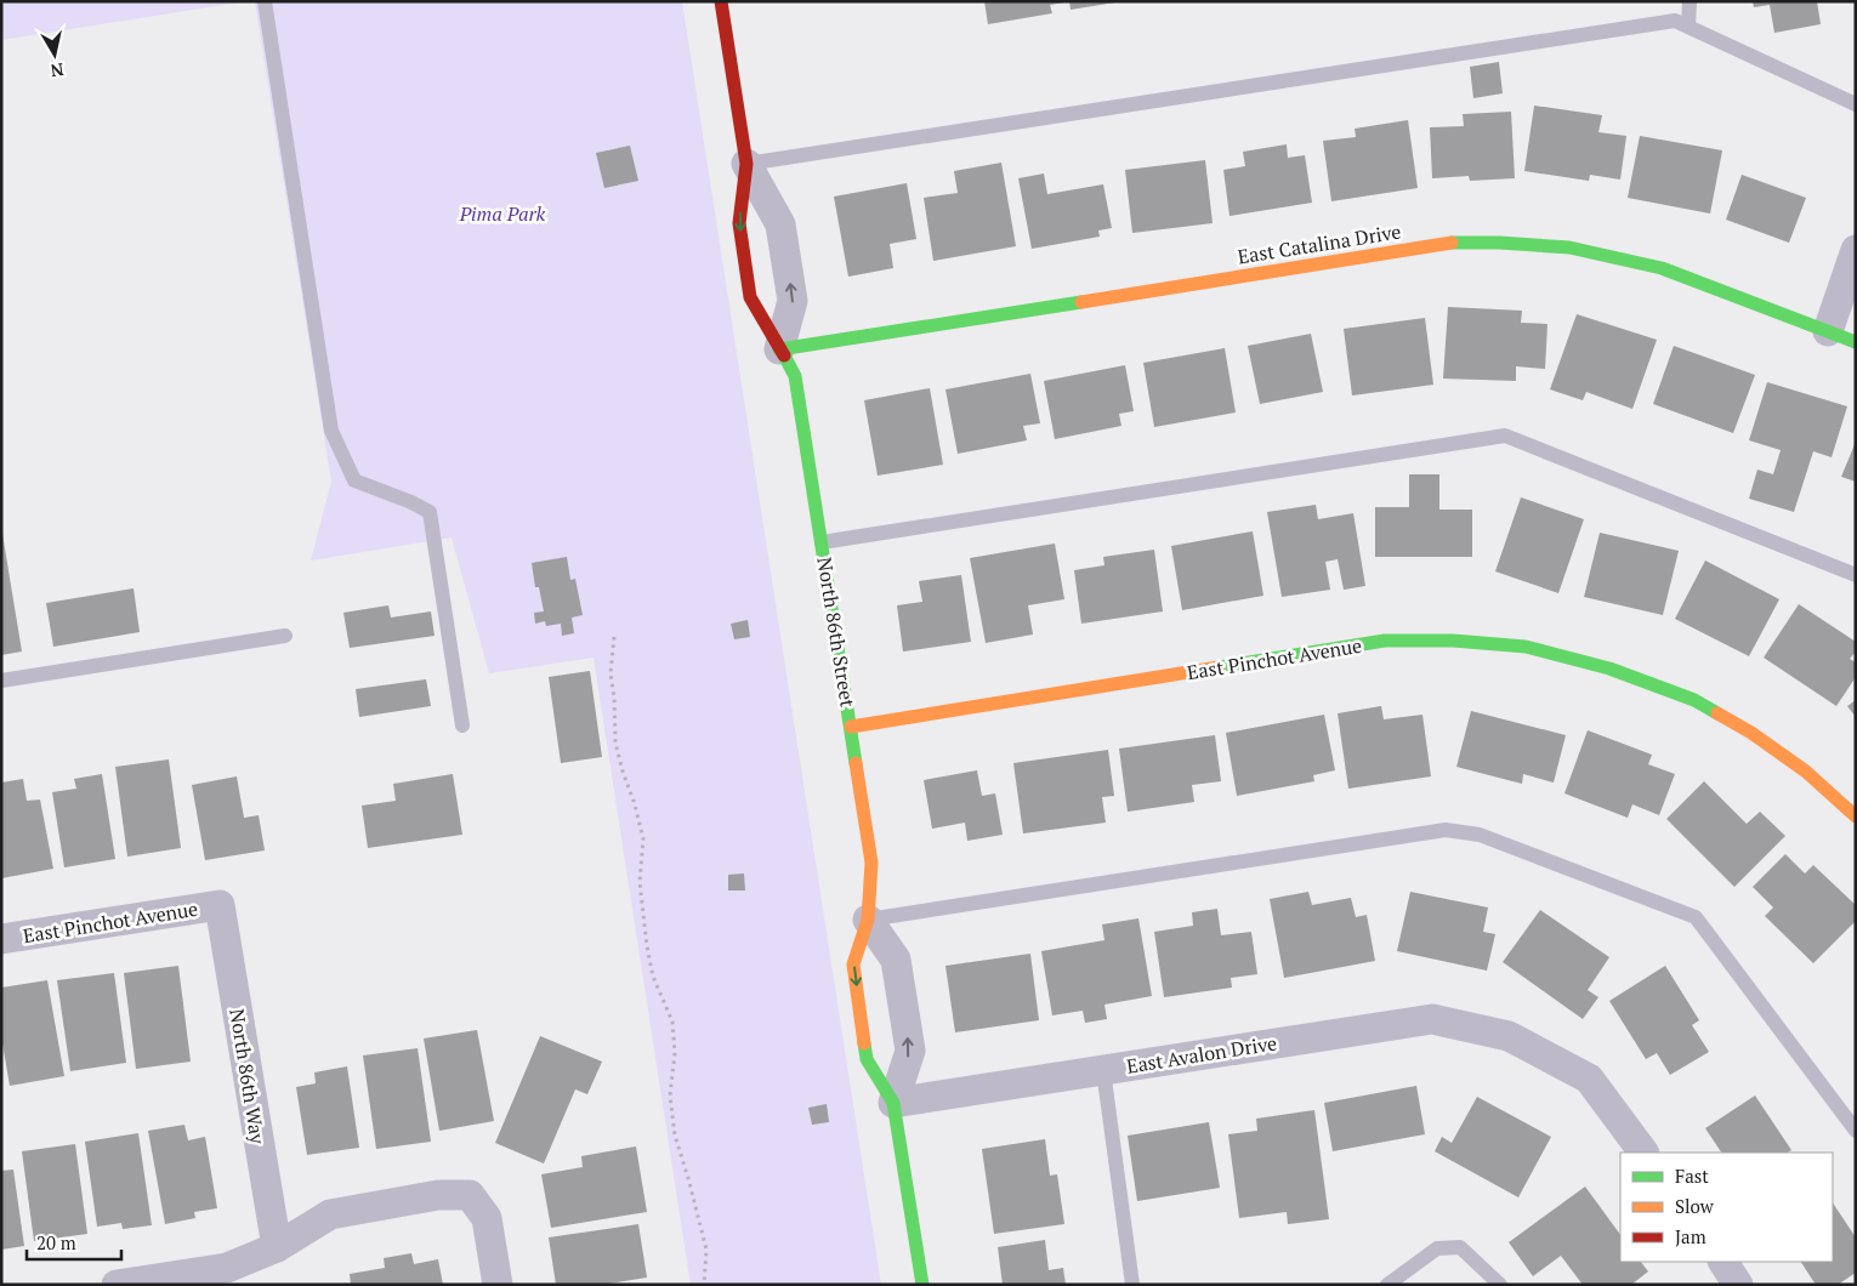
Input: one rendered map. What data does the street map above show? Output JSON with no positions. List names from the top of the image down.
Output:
{
  "streets": {
    "street": [
      "East Catalina Drive",
      "North 86th Street",
      "East Pinchot Avenue",
      "East Avalon Drive",
      "North 86th Way"
    ]
  },
  "crossings": [
    ["East Catalina Drive", "North 86th Street"],
    ["North 86th Street", "East Pinchot Avenue"],
    ["North 86th Street", "East Avalon Drive"],
    ["East Pinchot Avenue", "North 86th Way"]
  ],
  "parks": ["Pima Park"],
  "legend": ["Fast", "Slow", "Jam"],
  "scale_bar": "20 m",
  "north": "bottom"
}
